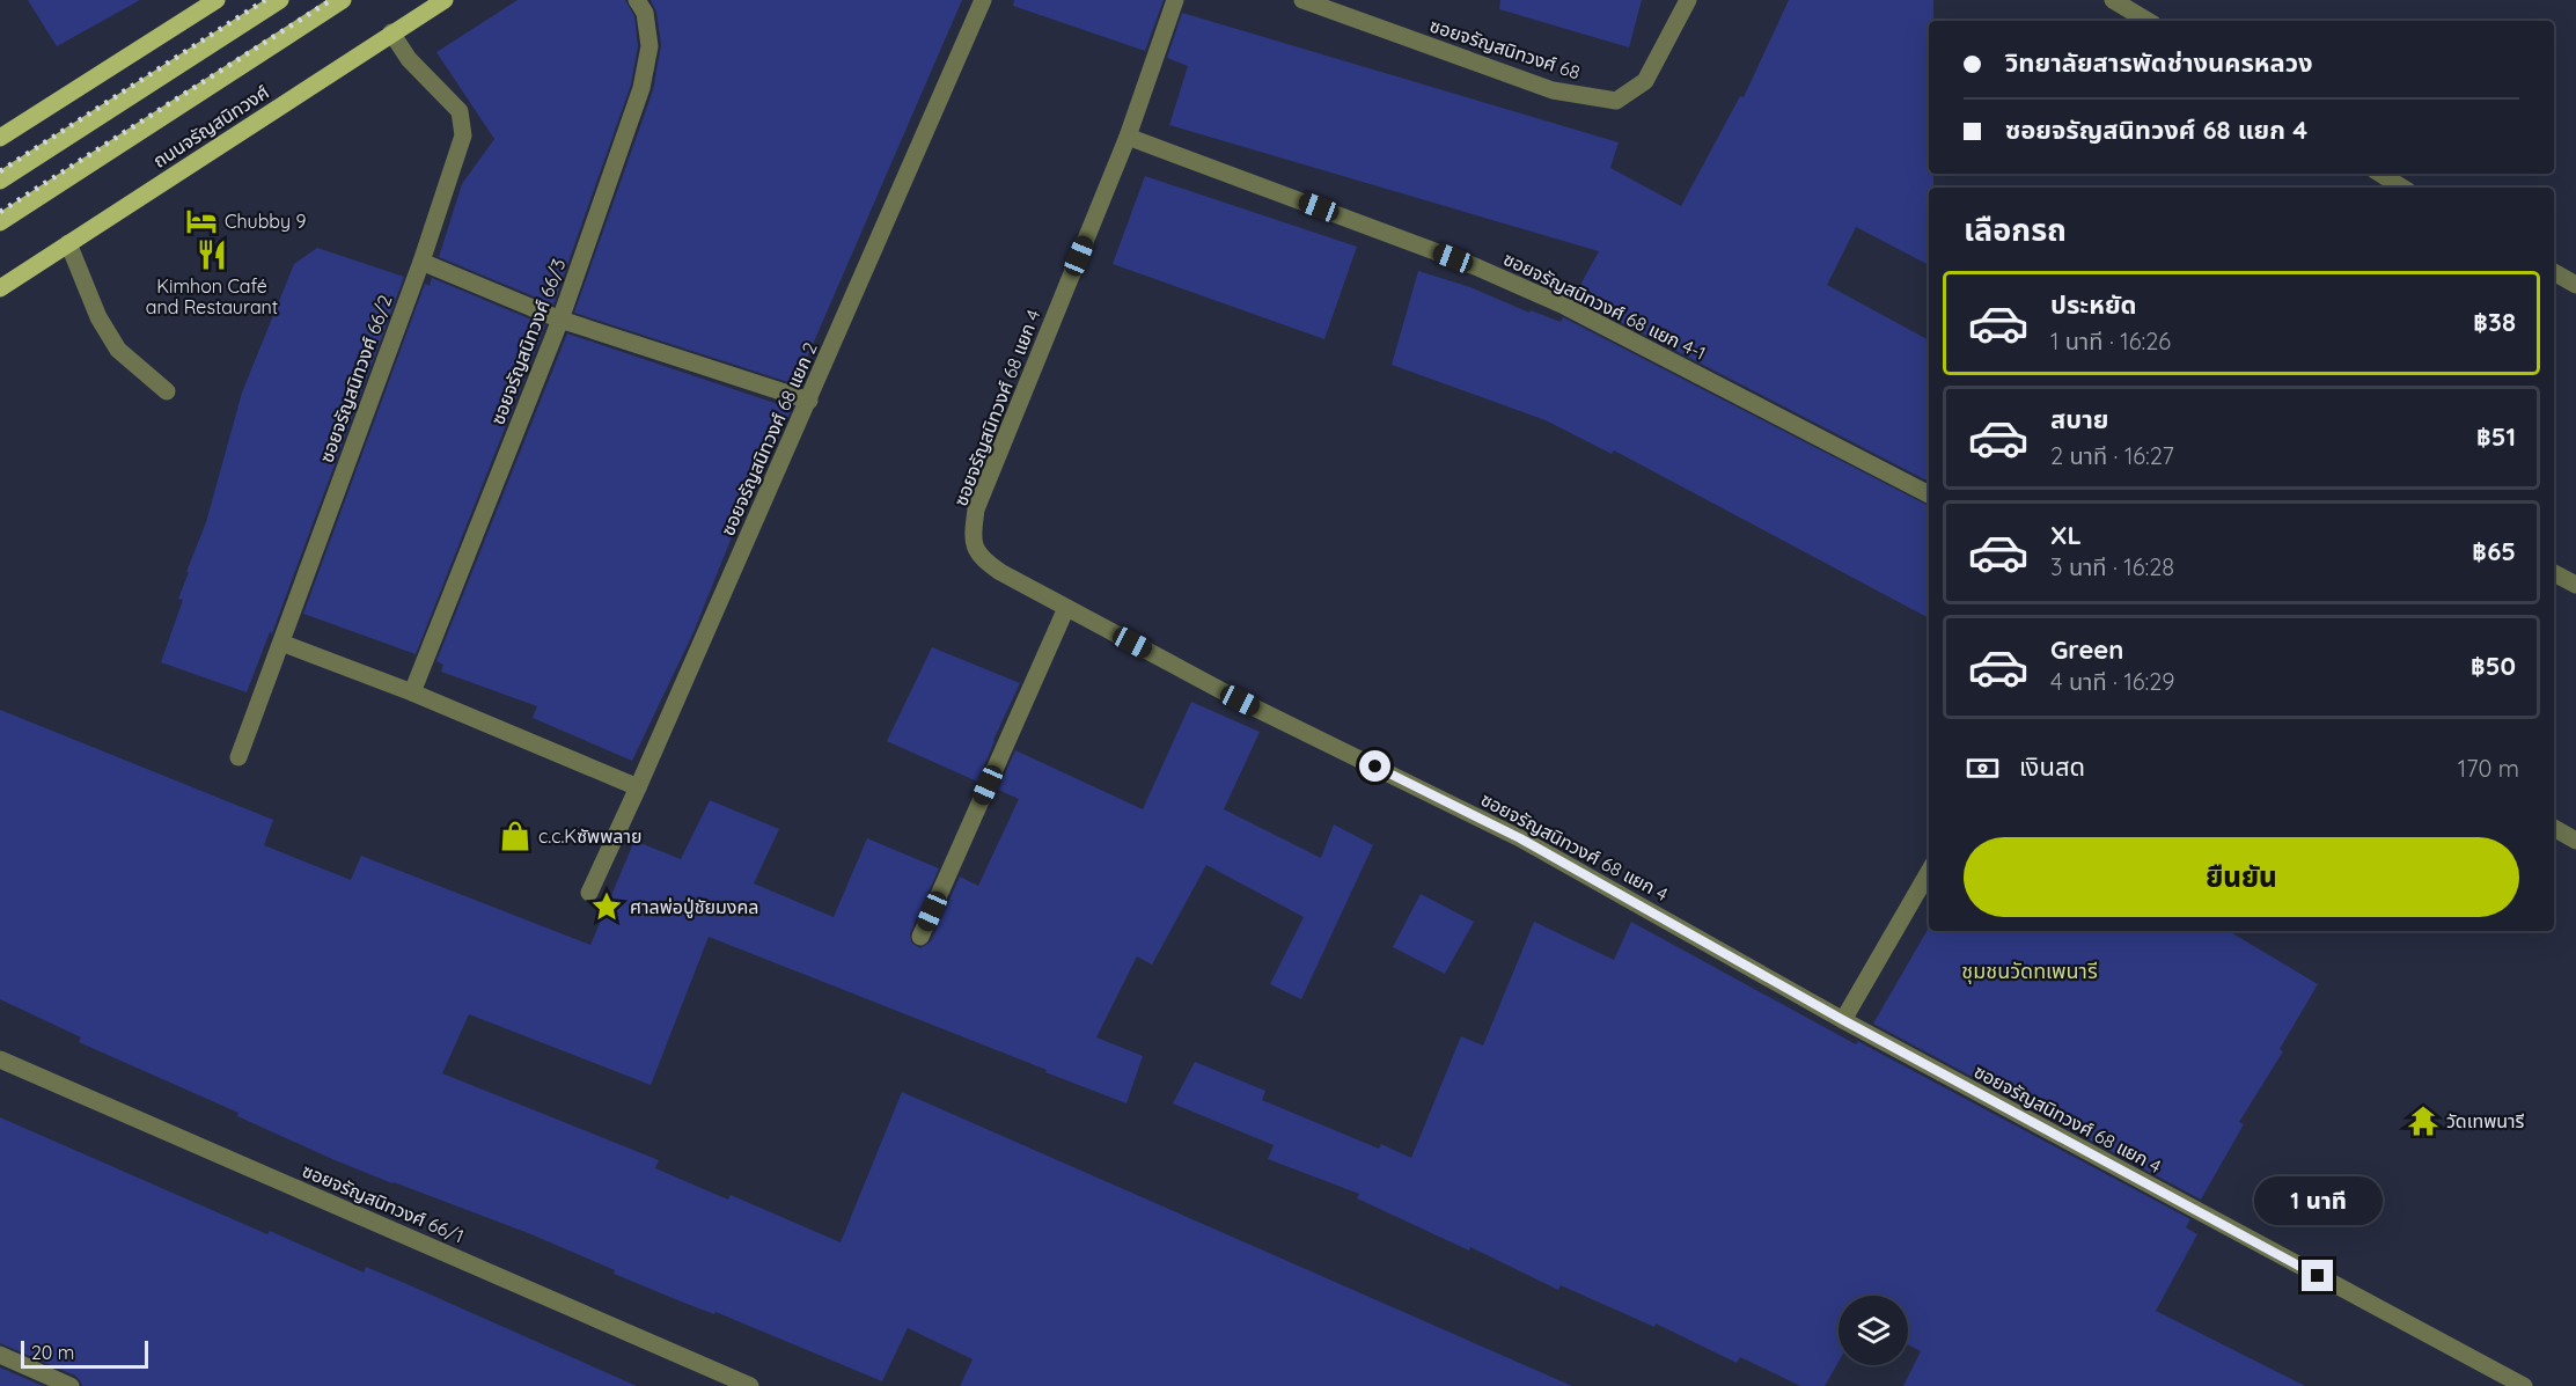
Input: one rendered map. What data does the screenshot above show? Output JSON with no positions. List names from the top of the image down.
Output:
{
  "streets": {
    "main road": ["ถนนจรัญสนิทวงศ์"],
    "street": [
      "ซอยจรัญสนิทวงศ์ 68",
      "ซอยจรัญสนิทวงศ์ 68 แยก 4-1",
      "ซอยจรัญสนิทวงศ์ 66/3",
      "ซอยจรัญสนิทวงศ์ 66/2",
      "ซอยจรัญสนิทวงศ์ 68 แยก 4",
      "ซอยจรัญสนิทวงศ์ 68 แยก 2",
      "ซอยจรัญสนิทวงศ์ 66/1"
    ]
  },
  "crossings": [
    ["ถนนจรัญสนิทวงศ์", "ซอยจรัญสนิทวงศ์ 66/2"],
    ["ซอยจรัญสนิทวงศ์ 68 แยก 4-1", "ซอยจรัญสนิทวงศ์ 68 แยก 4"]
  ],
  "districts": ["ชุมชนวัดทเพนารี"],
  "places": {
    "hotel": ["Chubby 9"],
    "restaurant": ["Kimhon Café and Restaurant"],
    "shop": ["c.c.Kซัพพลาย"],
    "place": ["ศาลพ่อปู่ชัยมงคล"],
    "temple": ["วัดเทพนารี"]
  },
  "scale_bar": "20 m",
  "page": {
    "banner": ["วิทยาลัยสารพัดช่างนครหลวง", "ซอยจรัญสนิทวงศ์ 68 แยก 4"],
    "heading": "เลือกรถ",
    "list": [
      {
        "name": "ประหยัด",
        "note": "1 นาที · 16:26",
        "value": "฿38"
      },
      {
        "name": "สบาย",
        "note": "2 นาที · 16:27",
        "value": "฿51"
      },
      {
        "name": "XL",
        "note": "3 นาที · 16:28",
        "value": "฿65"
      },
      {
        "name": "Green",
        "note": "4 นาที · 16:29",
        "value": "฿50"
      }
    ],
    "pay": ["เงินสด", "170 m"],
    "buttons": "ยืนยัน",
    "bubble": "1 นาที",
    "scale": "20 m"
  }
}
